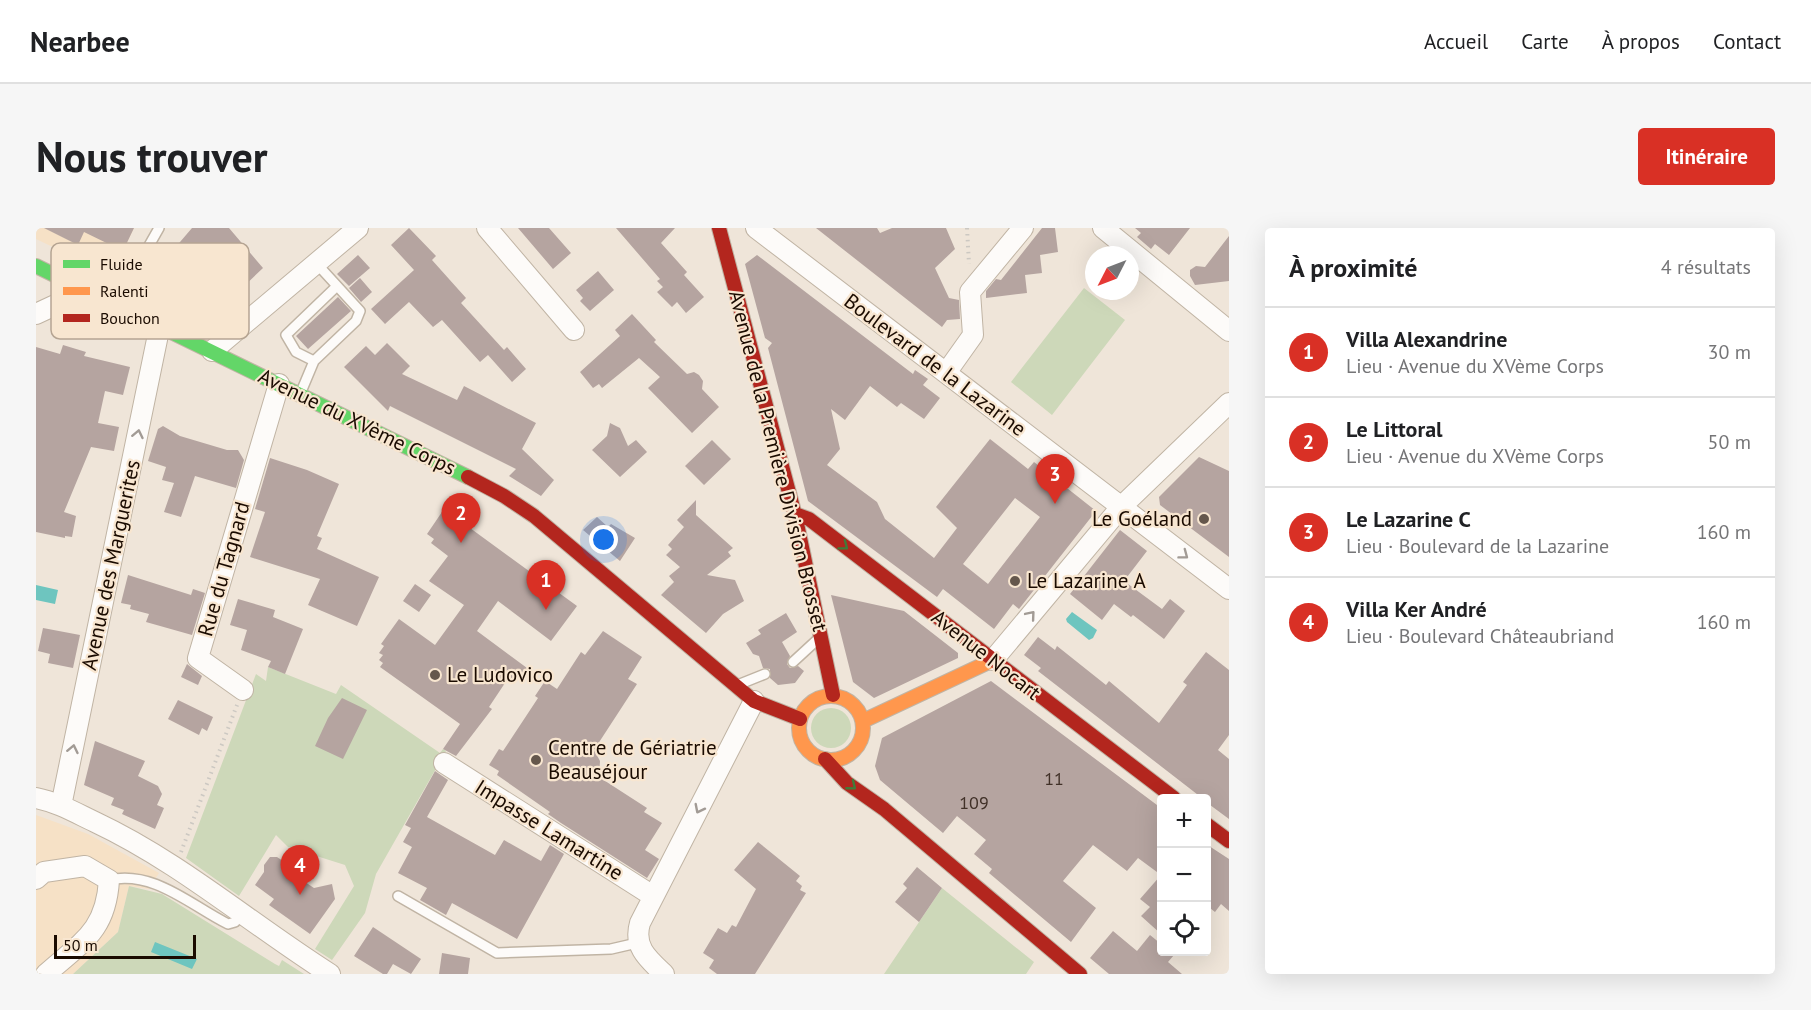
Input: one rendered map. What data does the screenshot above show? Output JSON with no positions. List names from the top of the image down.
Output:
{
  "streets": {
    "main road": ["Avenue du XVème Corps", "Avenue de la Première Division Brosset", "Avenue Nocart"],
    "street": [
      "Boulevard de la Lazarine",
      "Avenue des Marguerites",
      "Rue du Tagnard",
      "Impasse Lamartine"
    ]
  },
  "crossings": [
    ["Avenue du XVème Corps", "Avenue de la Première Division Brosset"],
    ["Avenue du XVème Corps", "Rue du Tagnard"],
    ["Avenue de la Première Division Brosset", "Avenue Nocart"]
  ],
  "one_way": ["Avenue des Marguerites", "Avenue Nocart"],
  "places": [
    "Le Goéland",
    "Le Lazarine A",
    "Le Ludovico",
    "Centre de Gériatrie Beauséjour"
  ],
  "house_numbers": ["11", "109"],
  "legend": ["Fluide", "Ralenti", "Bouchon"],
  "scale_bar": "50 m",
  "north": "bottom left",
  "page": {
    "header": "Nearbee",
    "nav": [
      "Accueil",
      "Carte",
      "À propos",
      "Contact"
    ],
    "buttons": "Itinéraire",
    "title": "Nous trouver",
    "heading": ["À proximité", "4 résultats"],
    "list": [
      {
        "mark": "1",
        "name": "Villa Alexandrine",
        "note": "Lieu · Avenue du XVème Corps",
        "value": "30 m"
      },
      {
        "mark": "2",
        "name": "Le Littoral",
        "note": "Lieu · Avenue du XVème Corps",
        "value": "50 m"
      },
      {
        "mark": "3",
        "name": "Le Lazarine C",
        "note": "Lieu · Boulevard de la Lazarine",
        "value": "160 m"
      },
      {
        "mark": "4",
        "name": "Villa Ker André",
        "note": "Lieu · Boulevard Châteaubriand",
        "value": "160 m"
      }
    ],
    "pins": [
      "3",
      "2",
      "1",
      "4"
    ],
    "map_buttons": ["+", "−"],
    "scale": "50 m"
  }
}
